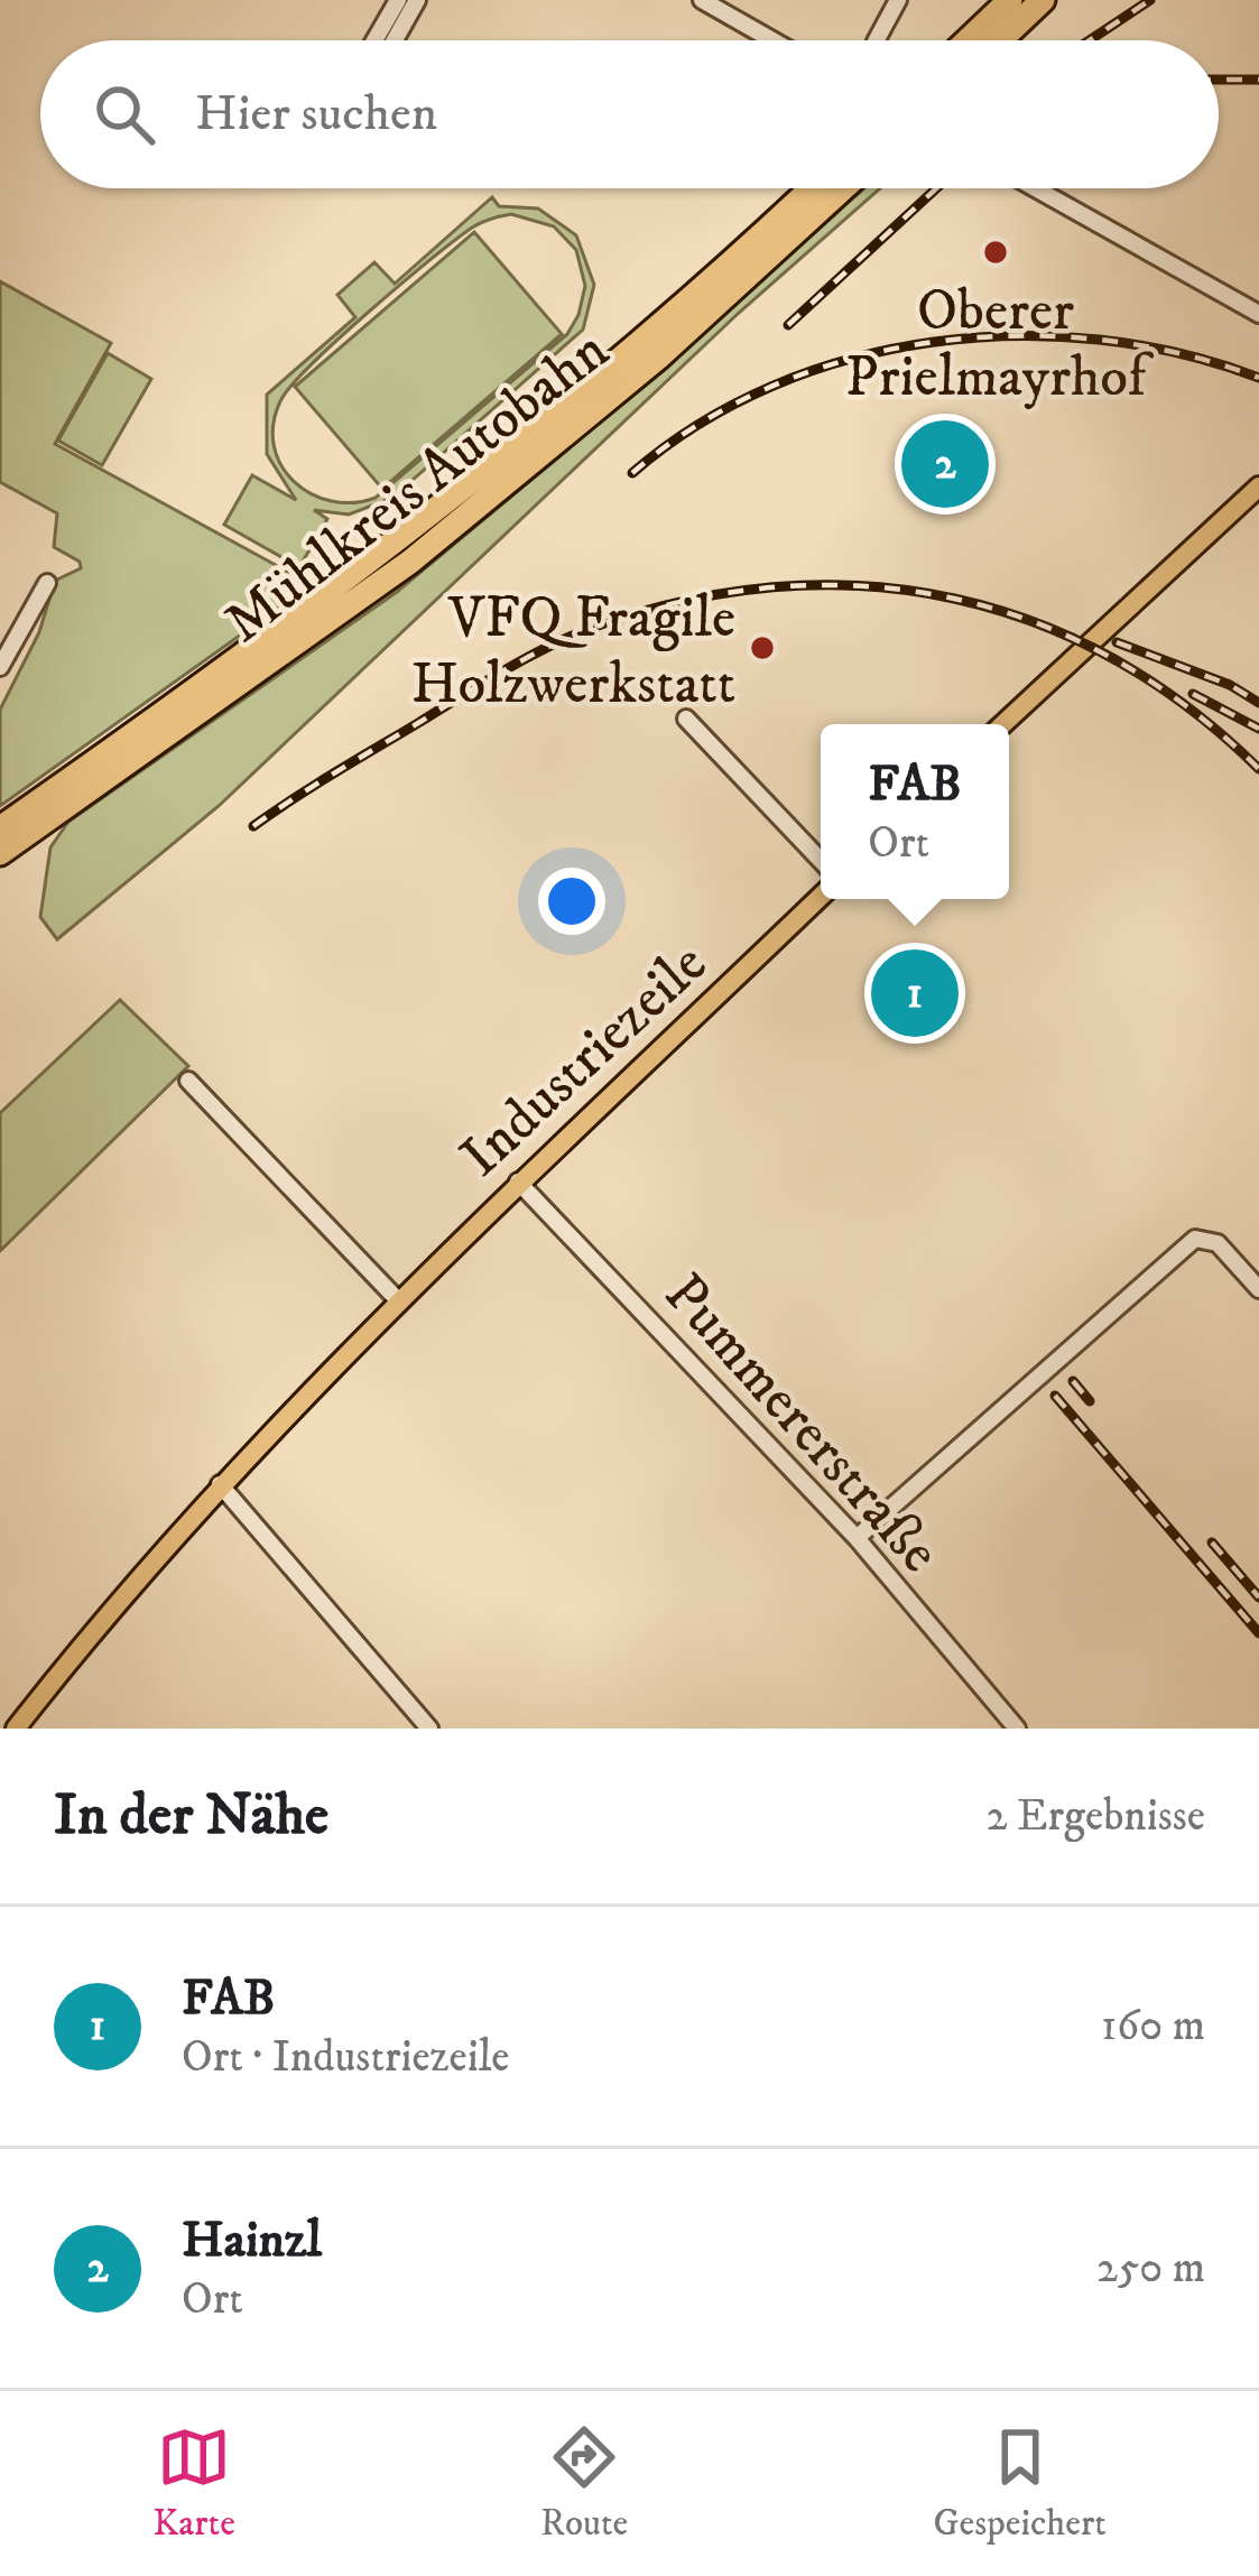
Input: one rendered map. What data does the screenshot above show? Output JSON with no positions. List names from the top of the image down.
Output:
{
  "streets": {
    "highway": ["Mühlkreis Autobahn"],
    "main road": ["Industriezeile"],
    "street": ["Pummererstraße"]
  },
  "crossings": [
    ["Industriezeile", "Pummererstraße"]
  ],
  "places": ["Oberer Prielmayrhof", "VFQ Fragile Holzwerkstatt"],
  "page": {
    "search": "Hier suchen",
    "pins": ["2", "1"],
    "popup": ["FAB", "Ort"],
    "heading": ["In der Nähe", "2 Ergebnisse"],
    "list": [
      {
        "mark": "1",
        "name": "FAB",
        "note": "Ort · Industriezeile",
        "value": "160 m"
      },
      {
        "mark": "2",
        "name": "Hainzl",
        "note": "Ort",
        "value": "250 m"
      }
    ],
    "nav": ["Karte", "Route", "Gespeichert"]
  }
}
